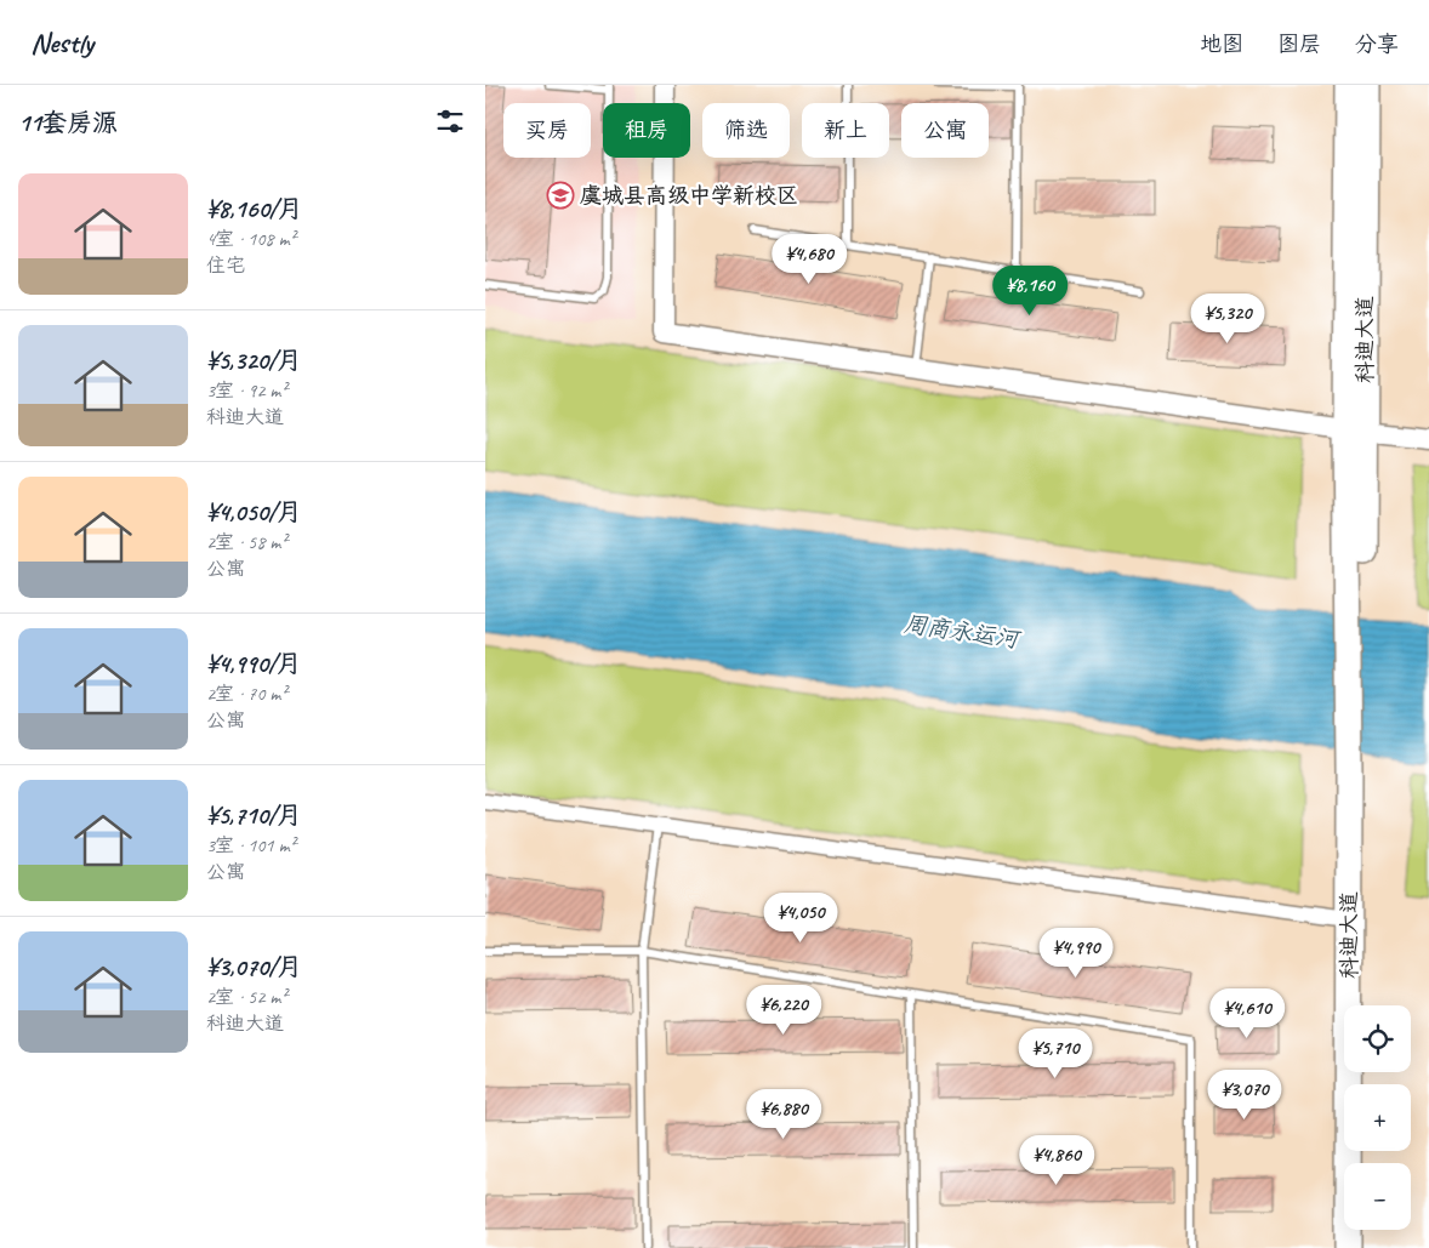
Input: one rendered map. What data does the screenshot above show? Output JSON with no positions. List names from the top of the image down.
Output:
{
  "streets": {
    "main road": ["科迪大道"]
  },
  "water": ["周商永运河"],
  "places": {
    "school or university": ["虞城县高级中学新校区"]
  },
  "page": {
    "header": "Nestly",
    "nav": ["地图", "图层", "分享"],
    "heading": "11套房源",
    "chip": [
      "买房",
      "租房",
      "筛选",
      "新上",
      "公寓"
    ],
    "list": [
      {
        "name": "¥8,160/月",
        "note": "4室 · 108 m² · 住宅"
      },
      {
        "name": "¥5,320/月",
        "note": "3室 · 92 m² · 科迪大道"
      },
      {
        "name": "¥4,050/月",
        "note": "2室 · 58 m² · 公寓"
      },
      {
        "name": "¥4,990/月",
        "note": "2室 · 70 m² · 公寓"
      },
      {
        "name": "¥5,710/月",
        "note": "3室 · 101 m² · 公寓"
      },
      {
        "name": "¥3,070/月",
        "note": "2室 · 52 m² · 科迪大道"
      }
    ],
    "price": [
      "¥4,680",
      "¥8,160",
      "¥5,320",
      "¥4,050",
      "¥4,990",
      "¥6,220",
      "¥4,610",
      "¥5,710",
      "¥3,070",
      "¥6,880",
      "¥4,860"
    ],
    "map_buttons": ["+", "−"]
  }
}
